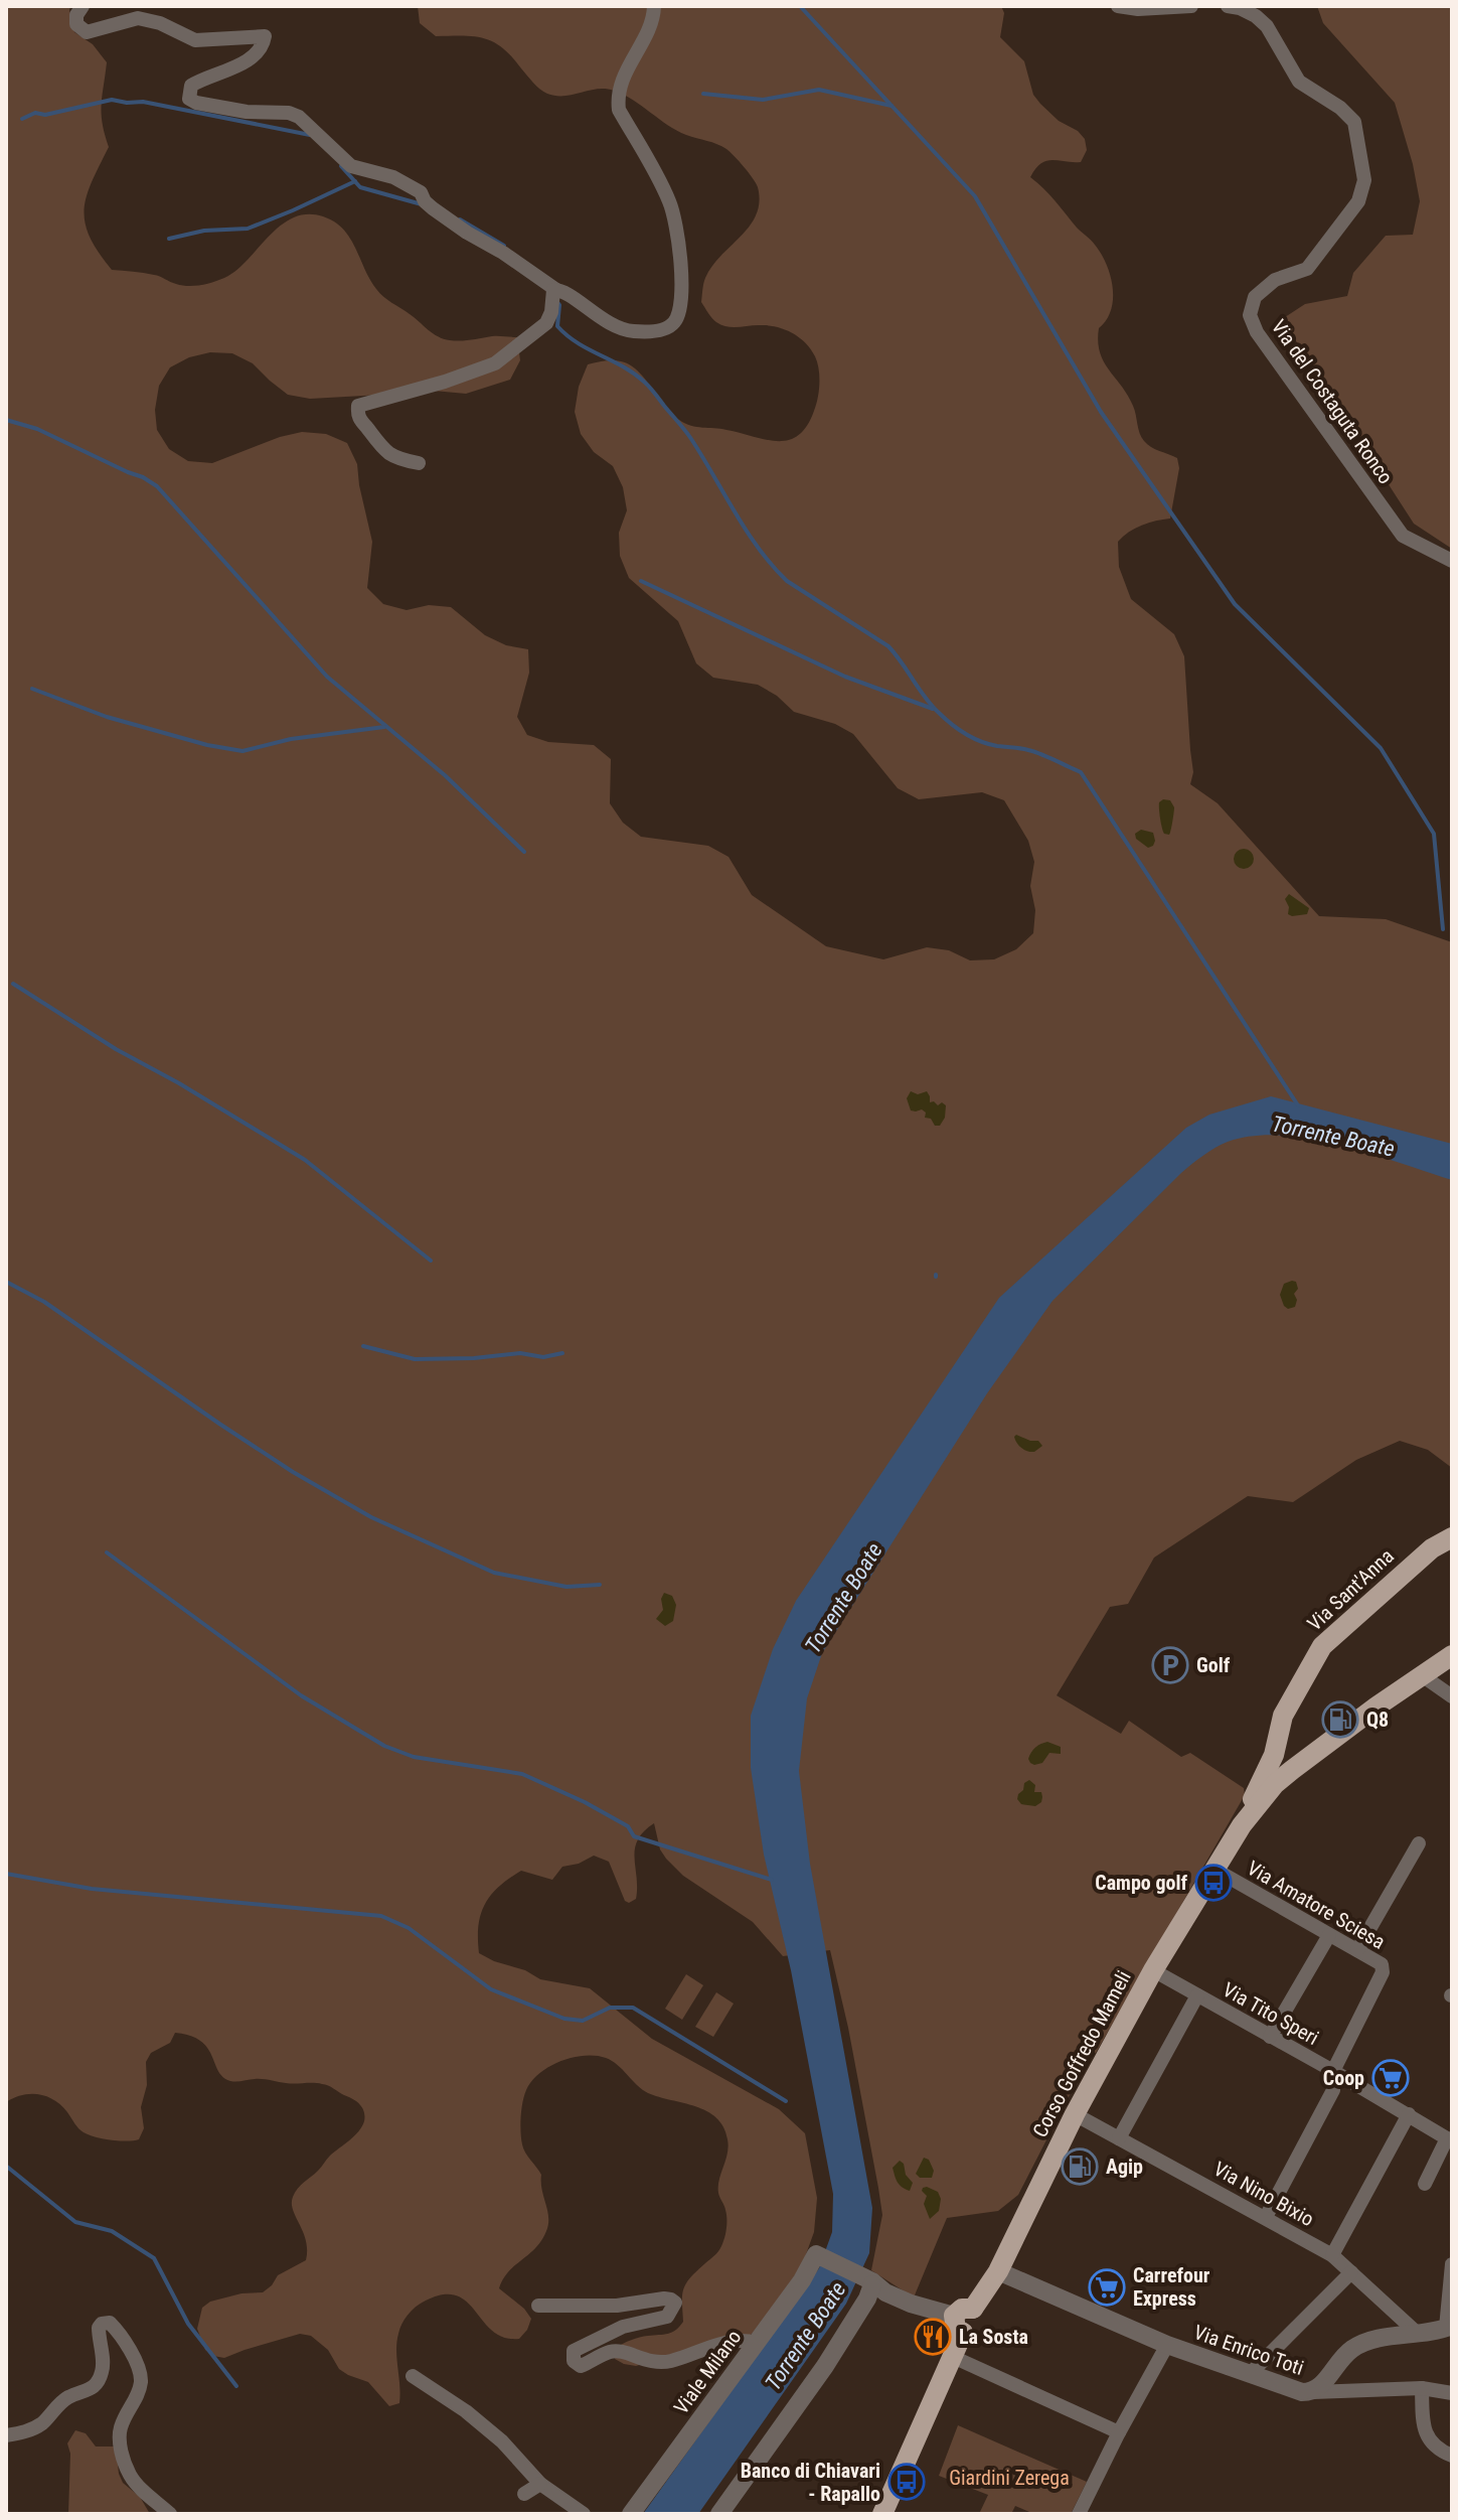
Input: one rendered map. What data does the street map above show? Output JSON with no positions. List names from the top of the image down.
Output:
{
  "streets": {
    "main road": ["Via Sant'Anna", "Corso Goffredo Mameli"],
    "street": [
      "Via del Costaguta Ronco",
      "Via Amatore Sciesa",
      "Via Tito Speri",
      "Via Nino Bixio",
      "Via Enrico Toti",
      "Viale Milano"
    ]
  },
  "crossings": [
    ["Via Sant'Anna", "Corso Goffredo Mameli"],
    ["Via Amatore Sciesa", "Via Tito Speri"],
    ["Via Amatore Sciesa", "Corso Goffredo Mameli"],
    ["Via Amatore Sciesa", "Via Nino Bixio"],
    ["Via Tito Speri", "Corso Goffredo Mameli"],
    ["Corso Goffredo Mameli", "Via Nino Bixio"],
    ["Corso Goffredo Mameli", "Via Enrico Toti"]
  ],
  "water": ["Torrente Boate"],
  "parks": ["Giardini Zerega"],
  "places": {
    "parking": ["Golf"],
    "fuel station": ["Q8", "Agip"],
    "bus stop": ["Campo golf", "Banco di Chiavari - Rapallo"],
    "supermarket": ["Coop", "Carrefour Express"],
    "restaurant": ["La Sosta"]
  }
}
